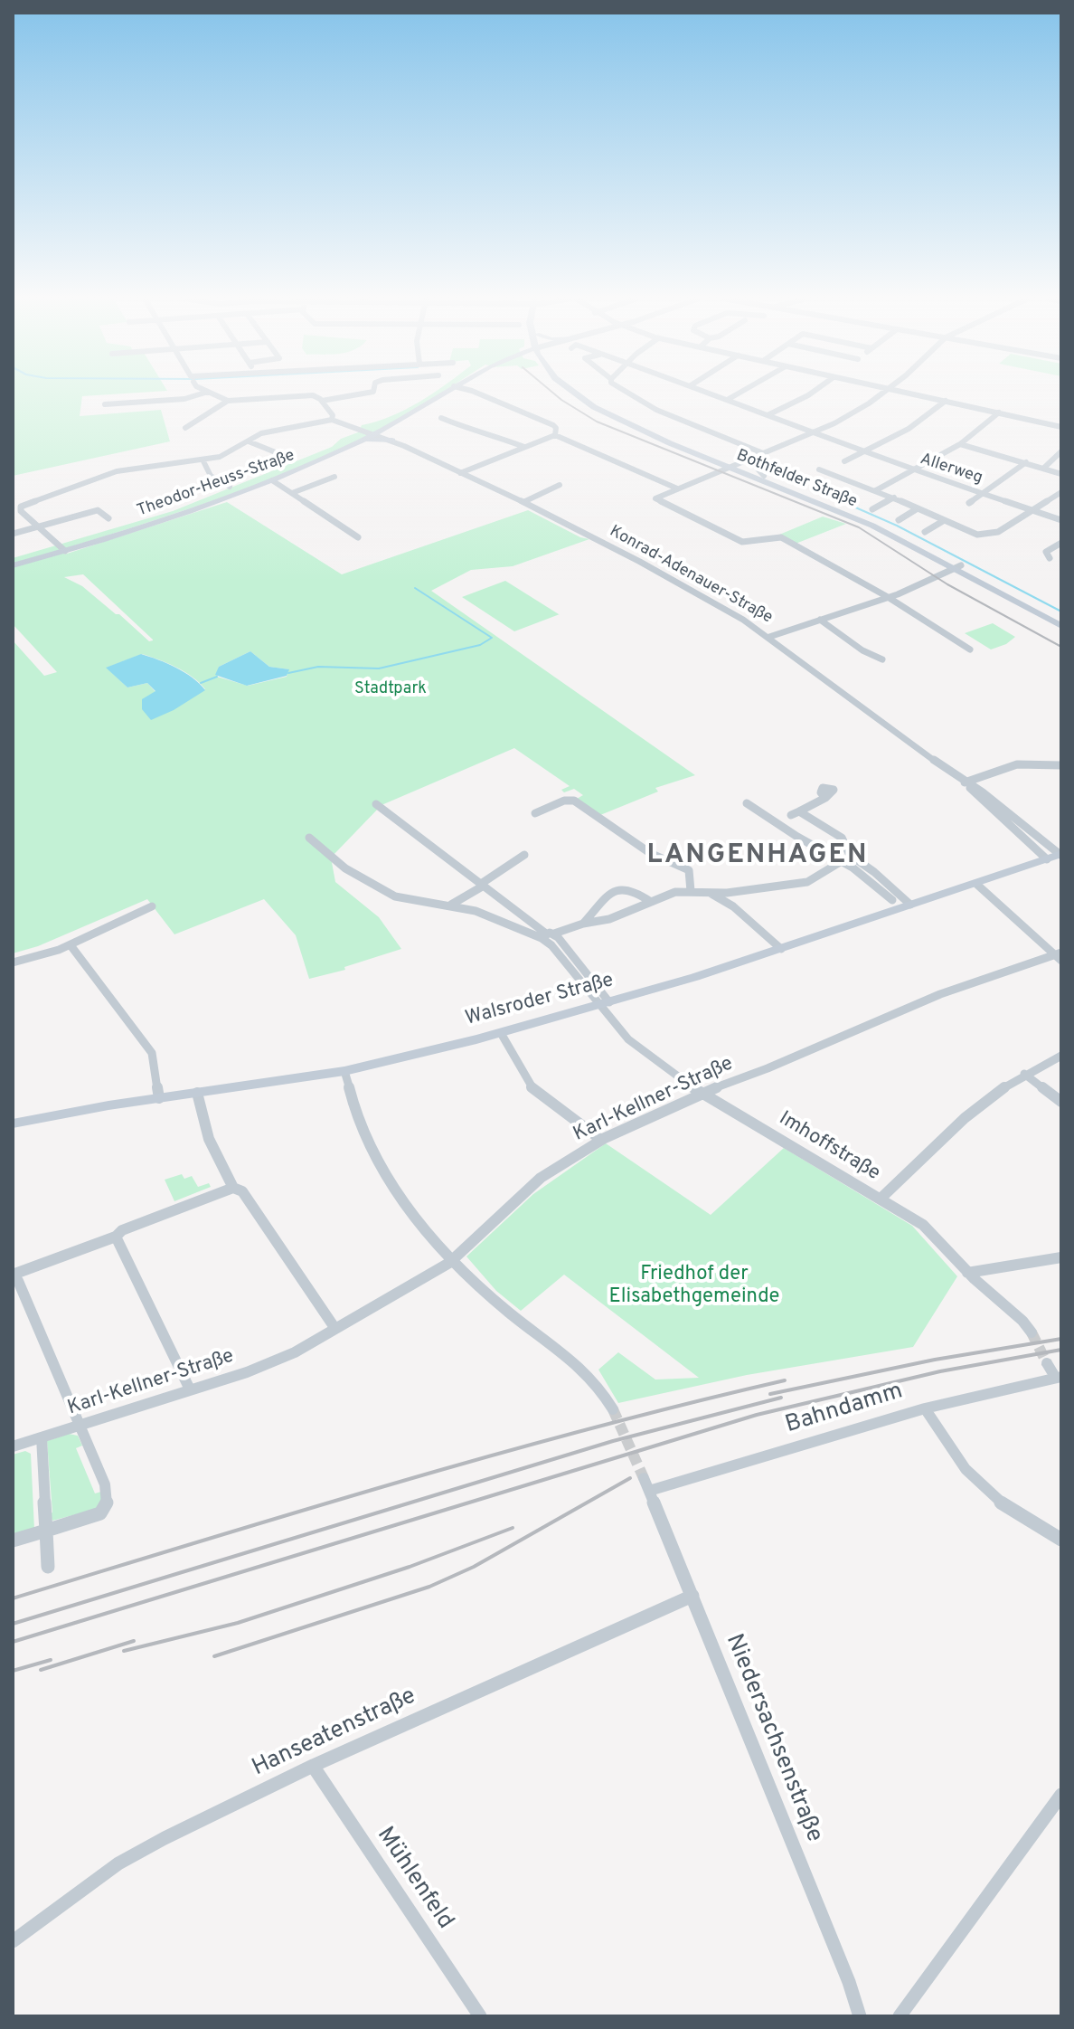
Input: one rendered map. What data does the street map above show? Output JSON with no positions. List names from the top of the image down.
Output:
{
  "streets": {
    "main road": ["Bothfelder Straße", "Theodor-Heuss-Straße", "Walsroder Straße"],
    "street": [
      "Allerweg",
      "Konrad-Adenauer-Straße",
      "Karl-Kellner-Straße",
      "Imhoffstraße",
      "Bahndamm",
      "Hanseatenstraße",
      "Niedersachsenstraße",
      "Mühlenfeld"
    ]
  },
  "crossings": [
    ["Theodor-Heuss-Straße", "Konrad-Adenauer-Straße"],
    ["Konrad-Adenauer-Straße", "Walsroder Straße"],
    ["Walsroder Straße", "Imhoffstraße"],
    ["Karl-Kellner-Straße", "Imhoffstraße"],
    ["Bahndamm", "Niedersachsenstraße"],
    ["Hanseatenstraße", "Niedersachsenstraße"],
    ["Hanseatenstraße", "Mühlenfeld"]
  ],
  "districts": ["LANGENHAGEN"],
  "parks": ["Stadtpark", "Friedhof der Elisabethgemeinde"]
}
